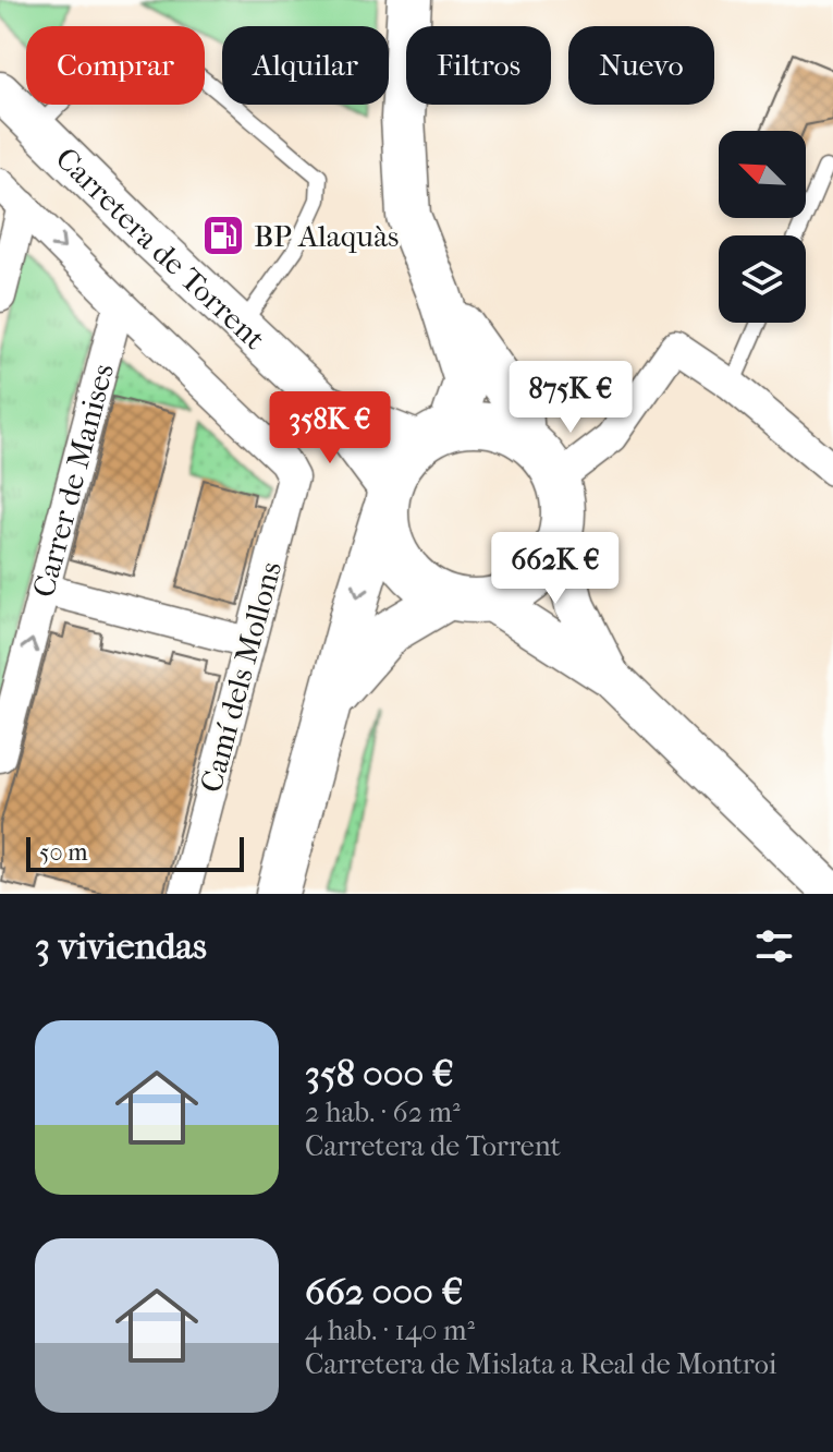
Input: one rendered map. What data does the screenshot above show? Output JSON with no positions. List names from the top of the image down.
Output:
{
  "streets": {
    "street": ["Carretera de Torrent", "Carrer de Manises", "Camí dels Mollons"]
  },
  "crossings": [
    ["Carrer de Manises", "Camí dels Mollons"]
  ],
  "one_way": ["Carrer de Manises"],
  "places": {
    "fuel station": ["BP Alaquàs"]
  },
  "scale_bar": "50 m",
  "north": "top left",
  "page": {
    "chip": [
      "Comprar",
      "Alquilar",
      "Filtros",
      "Nuevo"
    ],
    "price": ["875K €", "358K €", "662K €"],
    "scale": "50 m",
    "heading": "3 viviendas",
    "list": [
      {
        "name": "358 000 €",
        "note": "2 hab. · 62 m² · Carretera de Torrent"
      },
      {
        "name": "662 000 €",
        "note": "4 hab. · 140 m² · Carretera de Mislata a Real de Montroi"
      }
    ]
  }
}
